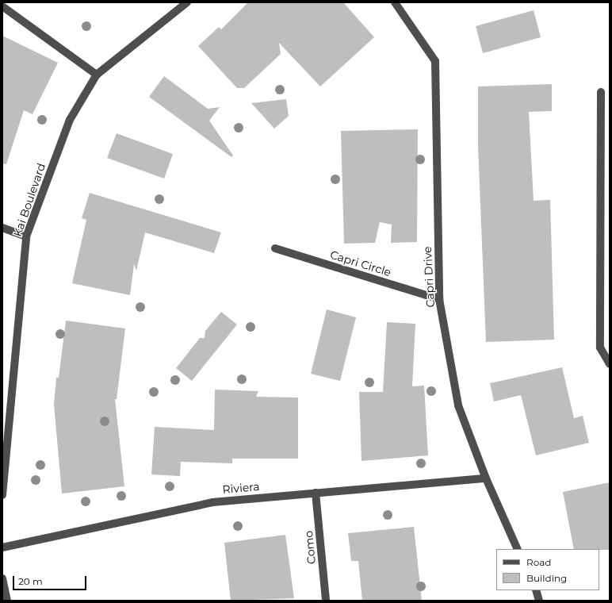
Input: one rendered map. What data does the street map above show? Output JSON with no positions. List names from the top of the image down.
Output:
{
  "streets": {
    "street": [
      "Kai Boulevard",
      "Capri Circle",
      "Capri Drive",
      "Riviera",
      "Como"
    ]
  },
  "crossings": [
    ["Capri Circle", "Capri Drive"],
    ["Capri Drive", "Riviera"],
    ["Riviera", "Como"]
  ],
  "legend": ["Road", "Building"],
  "scale_bar": "20 m"
}
